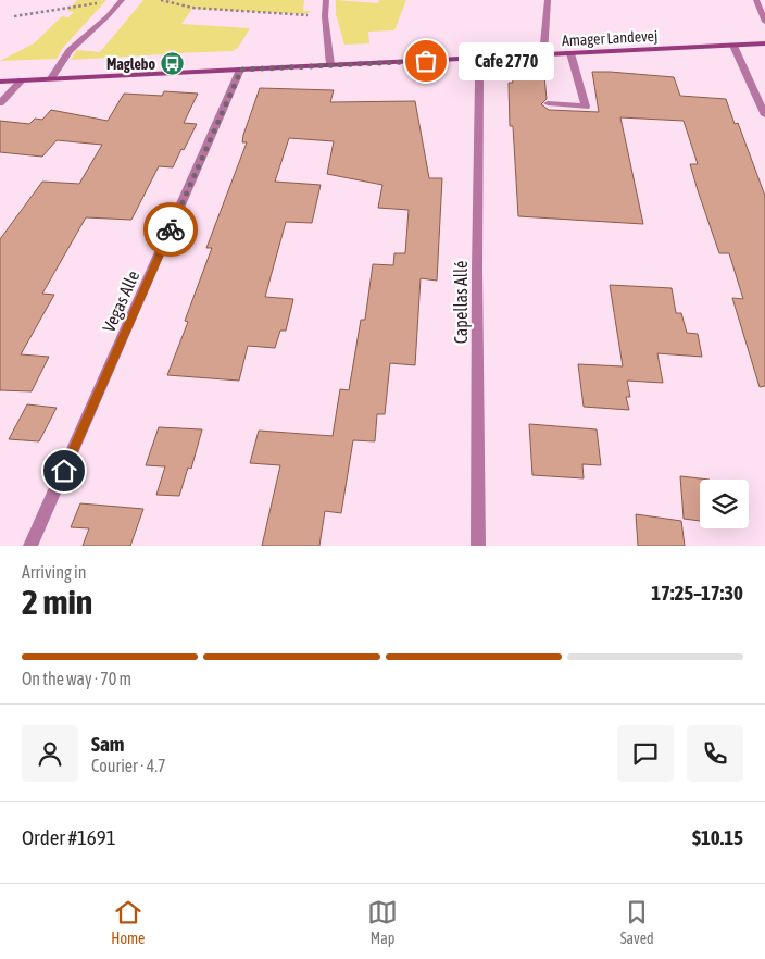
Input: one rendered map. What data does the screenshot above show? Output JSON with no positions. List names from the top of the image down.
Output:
{
  "streets": {
    "street": ["Amager Landevej", "Vegas Alle", "Capellas Allé"]
  },
  "crossings": [
    ["Amager Landevej", "Vegas Alle"],
    ["Amager Landevej", "Capellas Allé"]
  ],
  "places": {
    "other": ["Cafe 2770"],
    "bus stop": ["Maglebo"]
  },
  "page": {
    "bubble": "Cafe 2770",
    "heading": ["2 min", "Arriving in", "17:25–17:30"],
    "panel": [
      "Sam",
      "Courier · 4.7",
      "Order #1691",
      "$10.15"
    ],
    "bar": "On the way · 70 m",
    "tabs": ["Home", "Map", "Saved"]
  }
}
